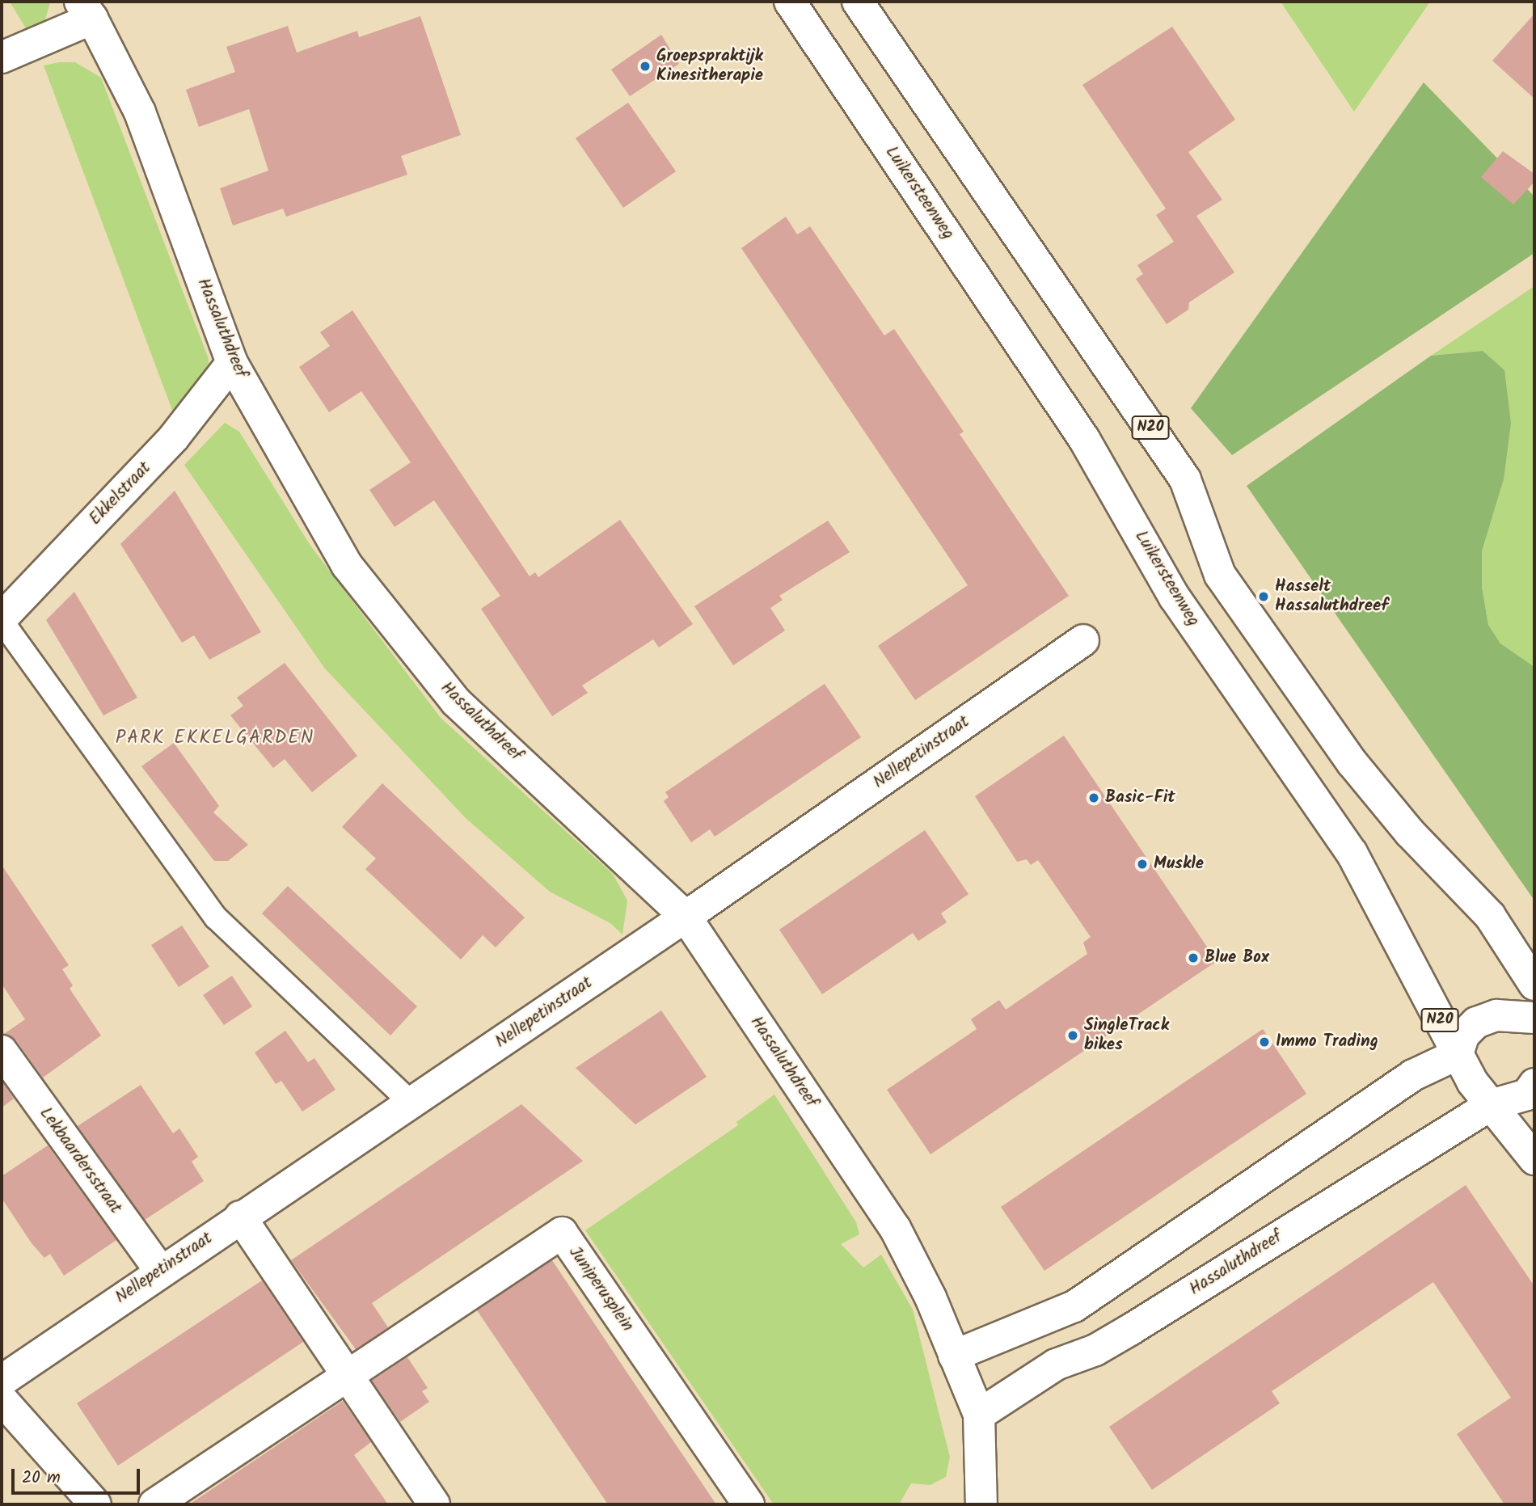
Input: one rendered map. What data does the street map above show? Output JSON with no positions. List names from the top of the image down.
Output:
{
  "streets": {
    "street": [
      "Luikersteenweg",
      "Hassaluthdreef",
      "N20",
      "Ekkelstraat",
      "Nellepetinstraat",
      "Lekbaardersstraat",
      "Juniperusplein"
    ]
  },
  "crossings": [
    ["Luikersteenweg", "Hassaluthdreef"],
    ["Hassaluthdreef", "Ekkelstraat"],
    ["Hassaluthdreef", "Nellepetinstraat"],
    ["Nellepetinstraat", "Lekbaardersstraat"]
  ],
  "districts": ["PARK EKKELGARDEN"],
  "places": [
    "Groepspraktijk Kinesitherapie",
    "Hasselt Hassaluthdreef",
    "Basic-Fit",
    "Muskle",
    "Blue Box",
    "SingleTrack bikes",
    "Immo Trading"
  ],
  "scale_bar": "20 m"
}
